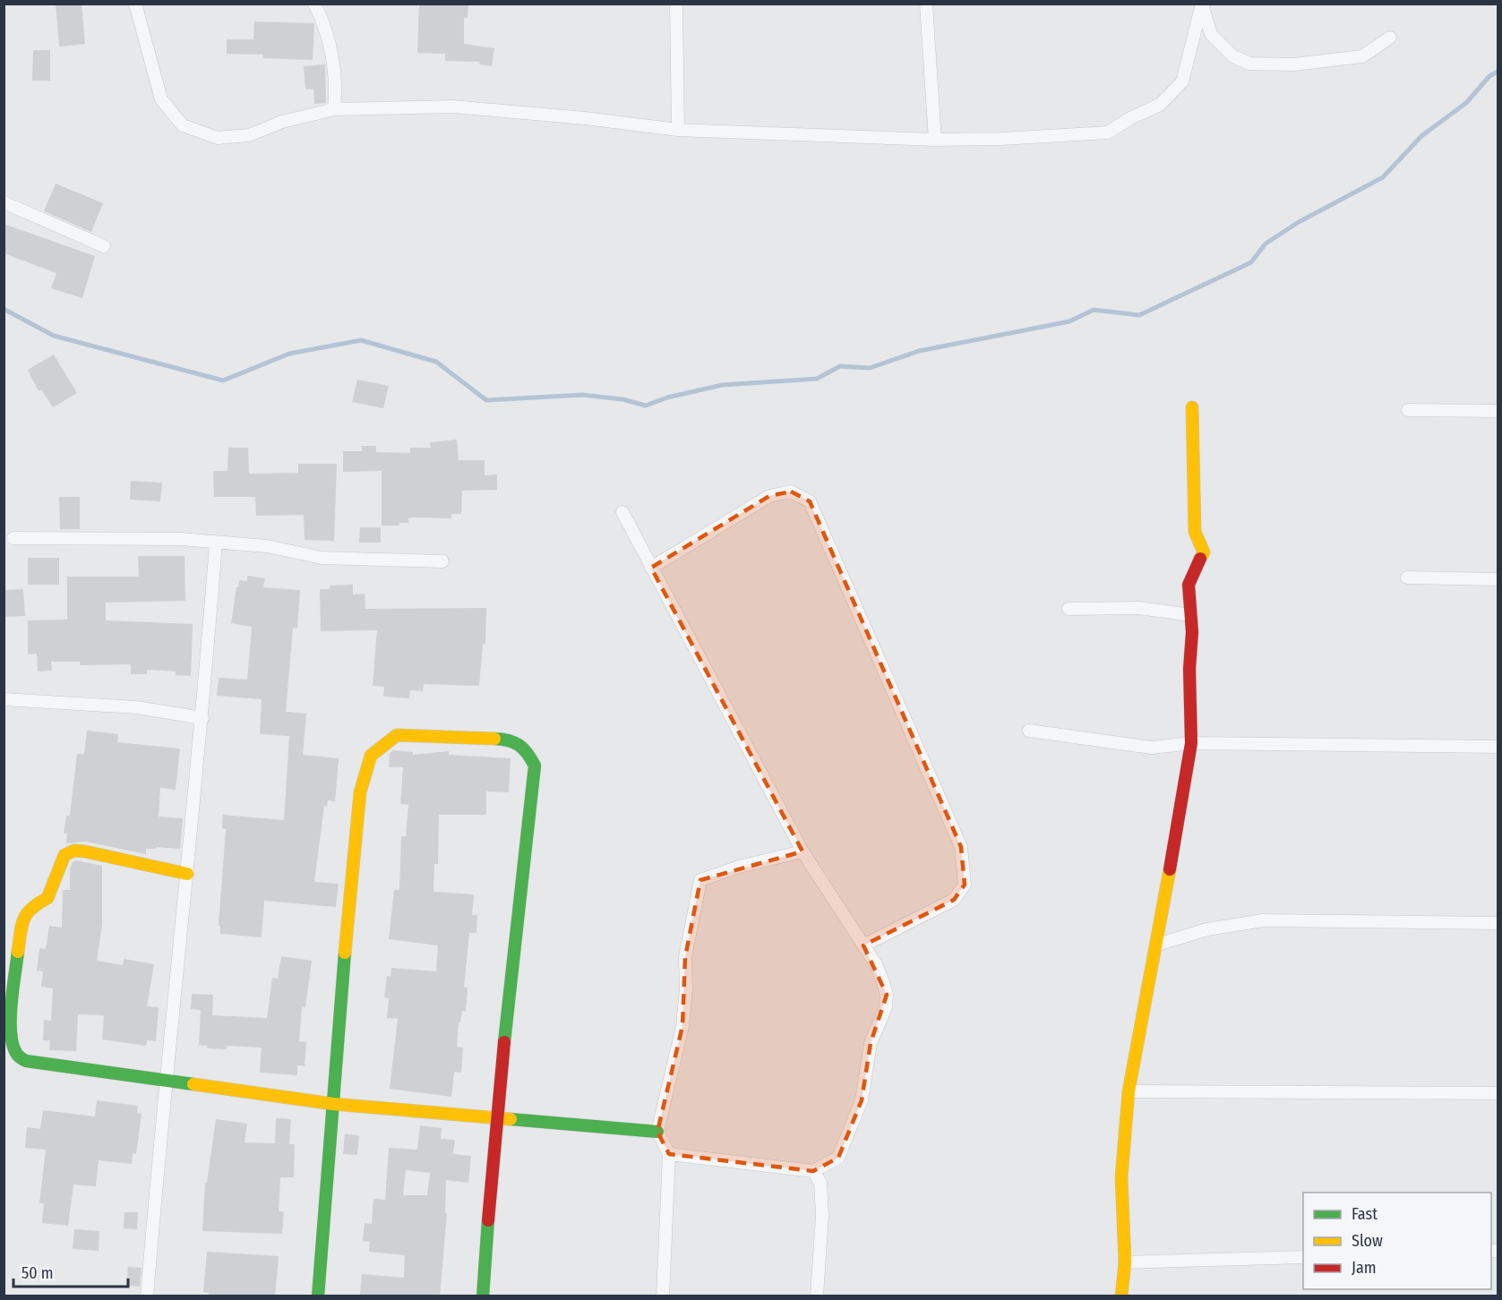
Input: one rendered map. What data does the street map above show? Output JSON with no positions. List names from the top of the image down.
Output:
{
  "legend": ["Fast", "Slow", "Jam"],
  "scale_bar": "50 m"
}
